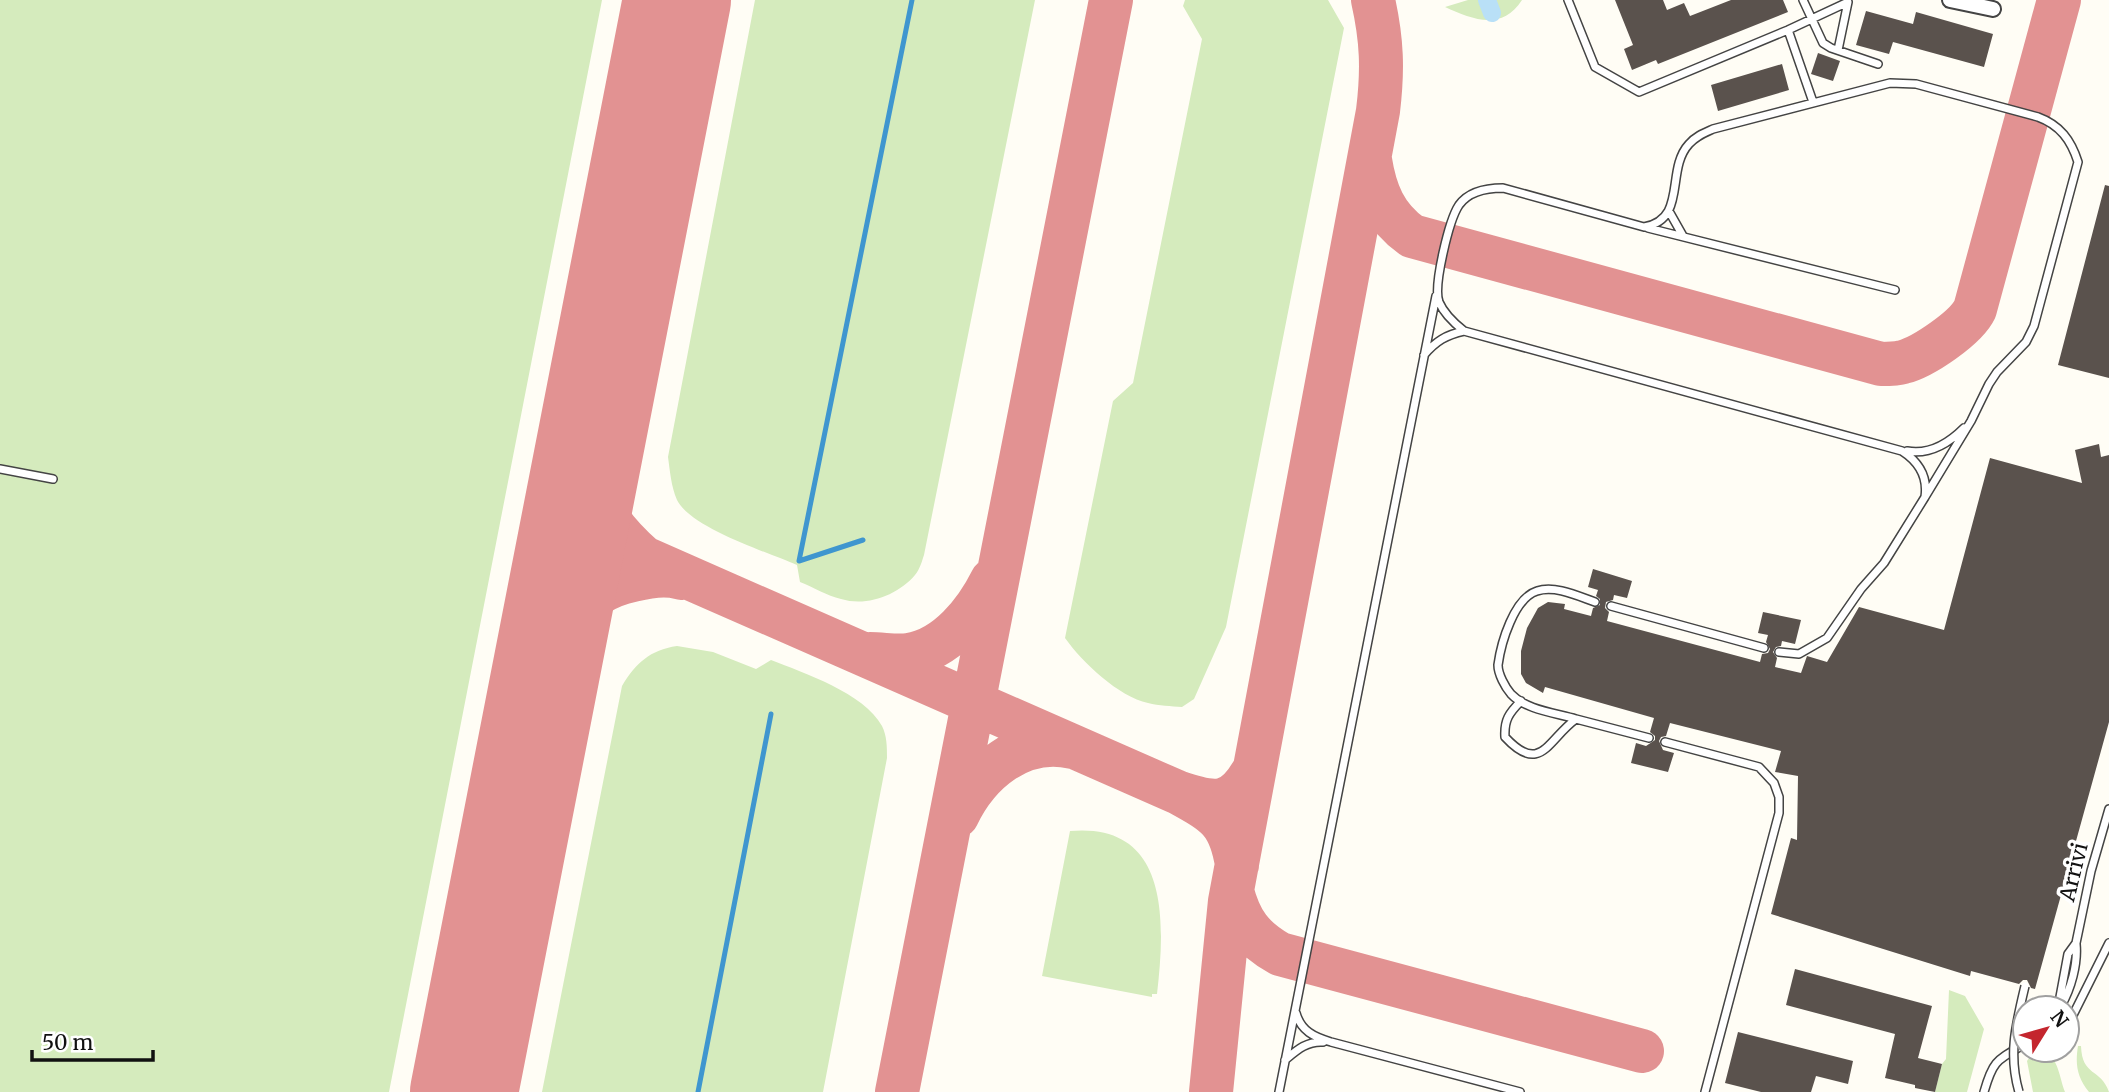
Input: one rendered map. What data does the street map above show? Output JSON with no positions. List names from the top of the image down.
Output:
{
  "streets": {
    "lane": ["Arrivi"]
  },
  "scale_bar": "50 m",
  "north": "top right"
}
